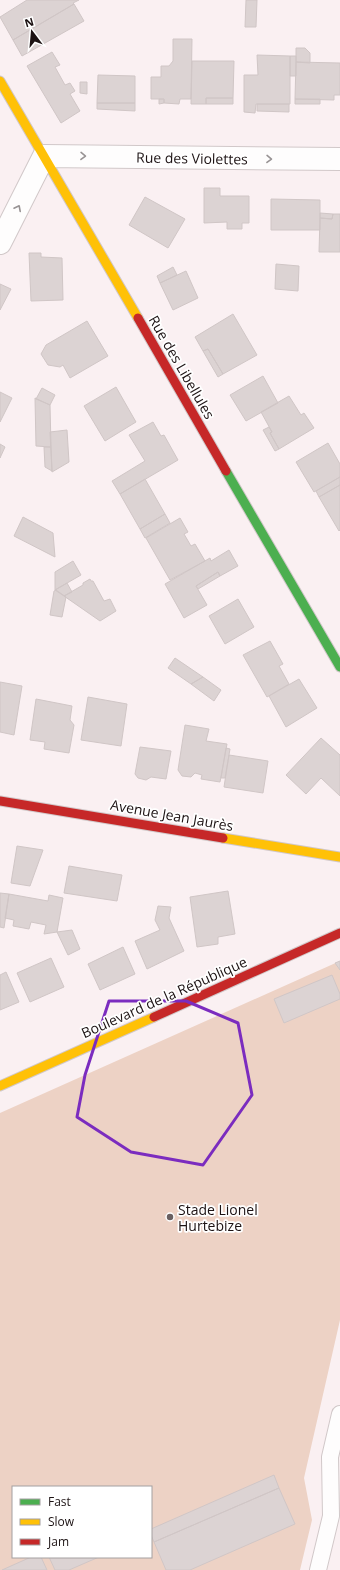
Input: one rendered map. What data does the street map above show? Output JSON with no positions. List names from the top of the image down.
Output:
{
  "streets": {
    "street": [
      "Rue des Violettes",
      "Rue des Libellules",
      "Avenue Jean Jaurès",
      "Boulevard de la République"
    ]
  },
  "crossings": [
    ["Rue des Violettes", "Rue des Libellules"]
  ],
  "one_way": ["Rue des Violettes"],
  "places": ["Stade Lionel Hurtebize"],
  "legend": ["Fast", "Slow", "Jam"],
  "north": "top"
}
